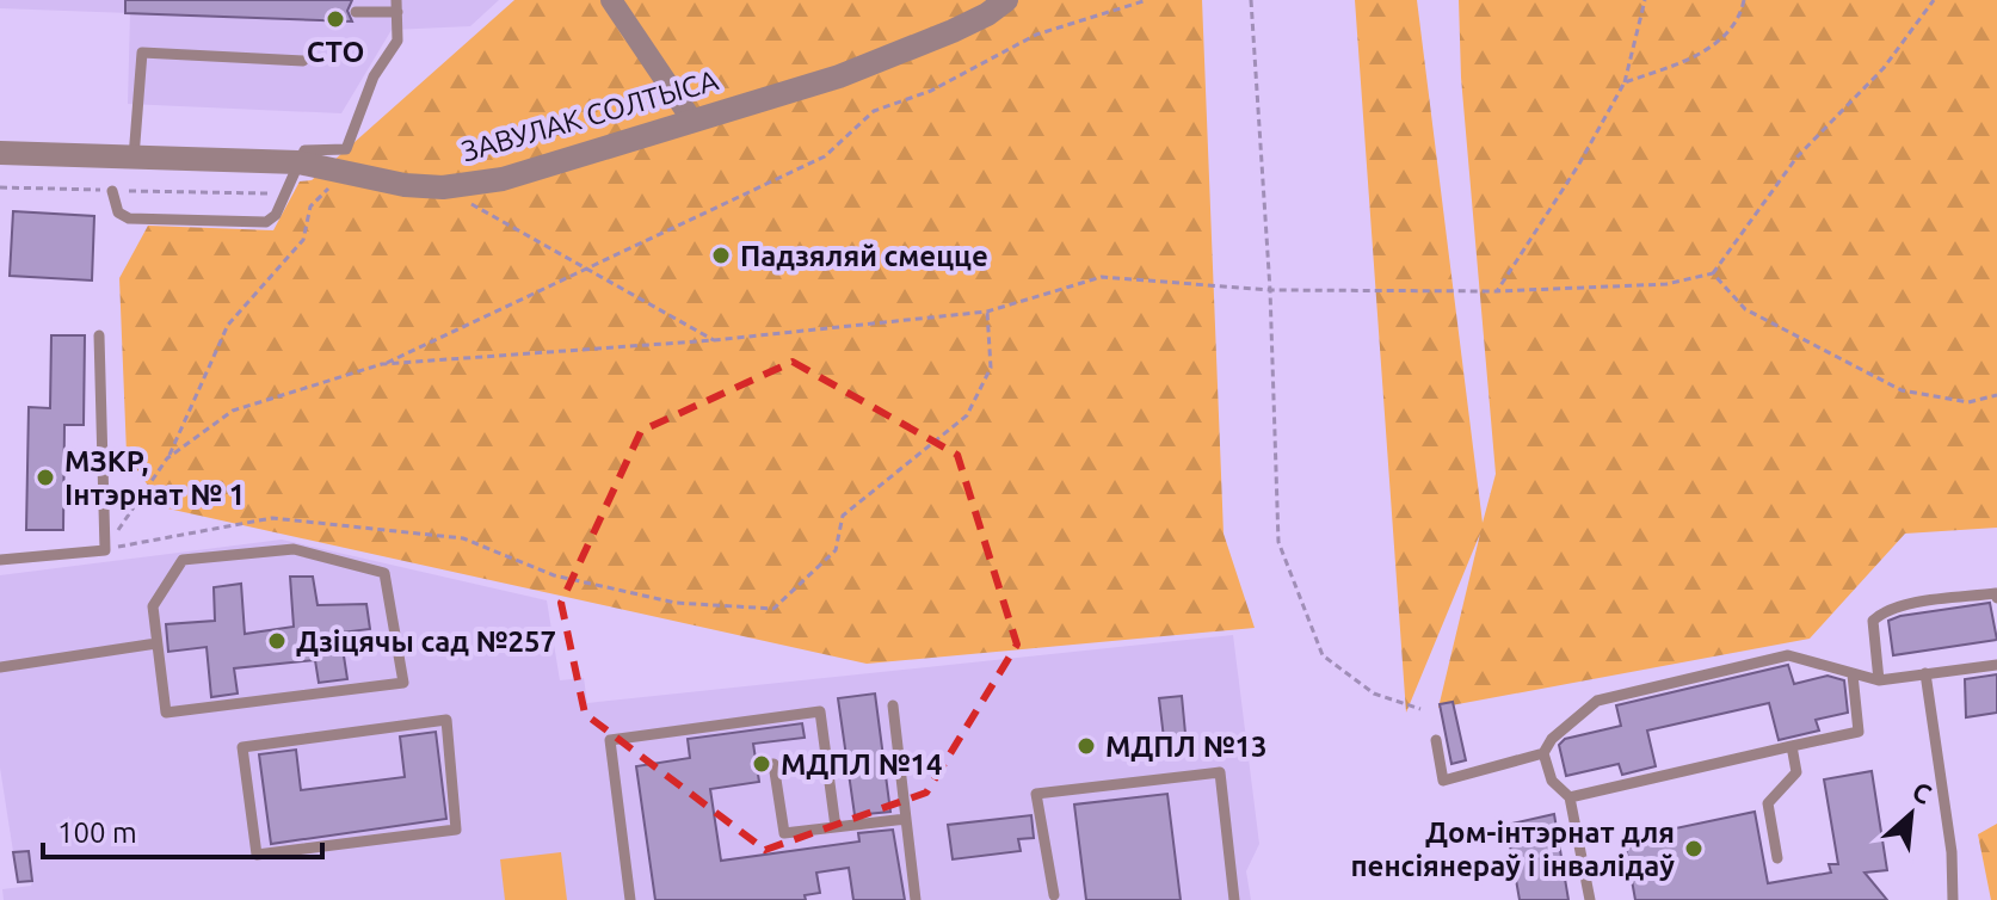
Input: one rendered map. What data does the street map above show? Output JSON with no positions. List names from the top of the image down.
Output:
{
  "streets": {
    "street": ["ЗАВУЛАК СОЛТЫСА"]
  },
  "places": [
    "СТО",
    "Падзяляй смецце",
    "МЗКР, Інтэрнат № 1",
    "Дзіцячы сад №257",
    "МДПЛ №13",
    "МДПЛ №14",
    "Дом-інтэрнат для пенсіянераў і інвалідаў"
  ],
  "scale_bar": "100 m",
  "north": "top right"
}
